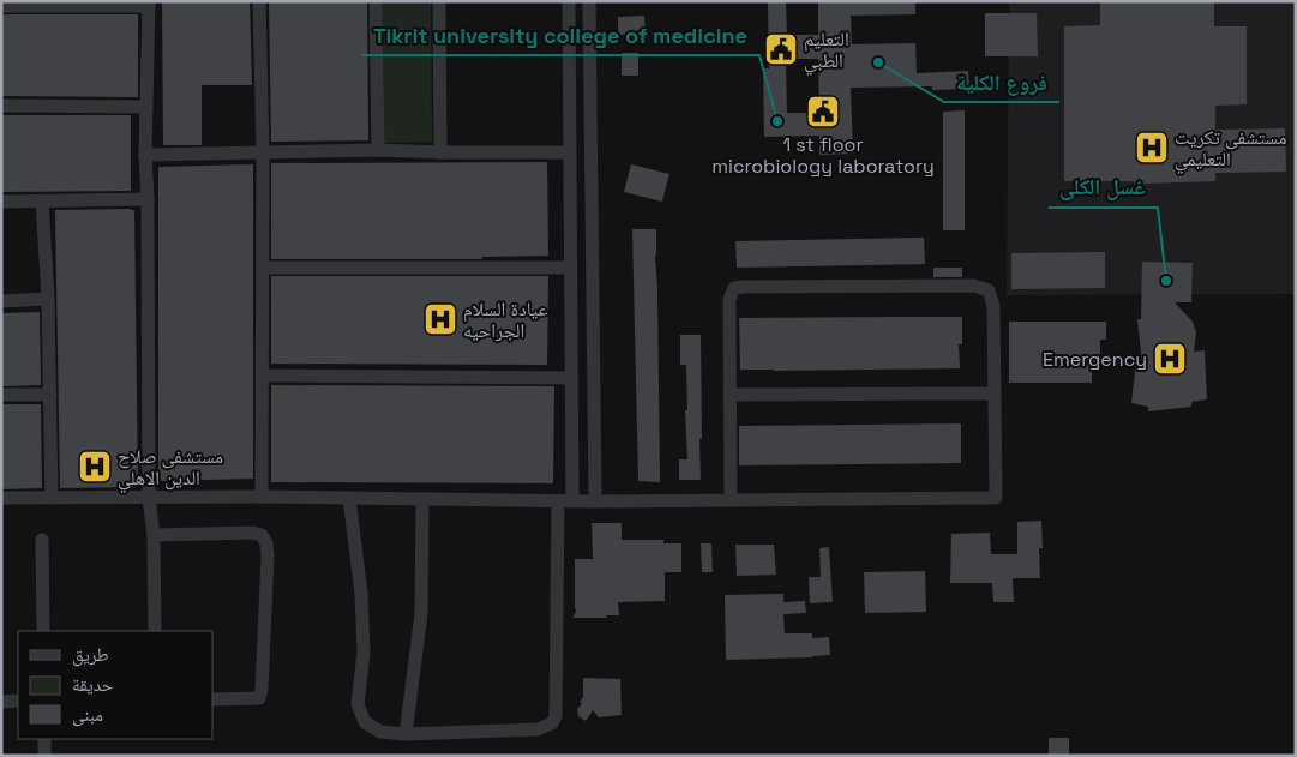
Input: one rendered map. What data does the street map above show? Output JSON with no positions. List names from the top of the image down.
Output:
{
  "places": {
    "public building": ["التعليم الطبي", "1 st floor microbiology laboratory"],
    "other": ["فروع الكلية", "Tikrit university college of medicine", "غسل الكلى"],
    "hospital": [
      "مستشفى تكريت التعليمي",
      "عيادة السلام الجراحيه",
      "Emergency",
      "مستشفى صلاح الدين الاهلي"
    ]
  },
  "legend": ["طريق", "حديقة", "مبنى"]
}
